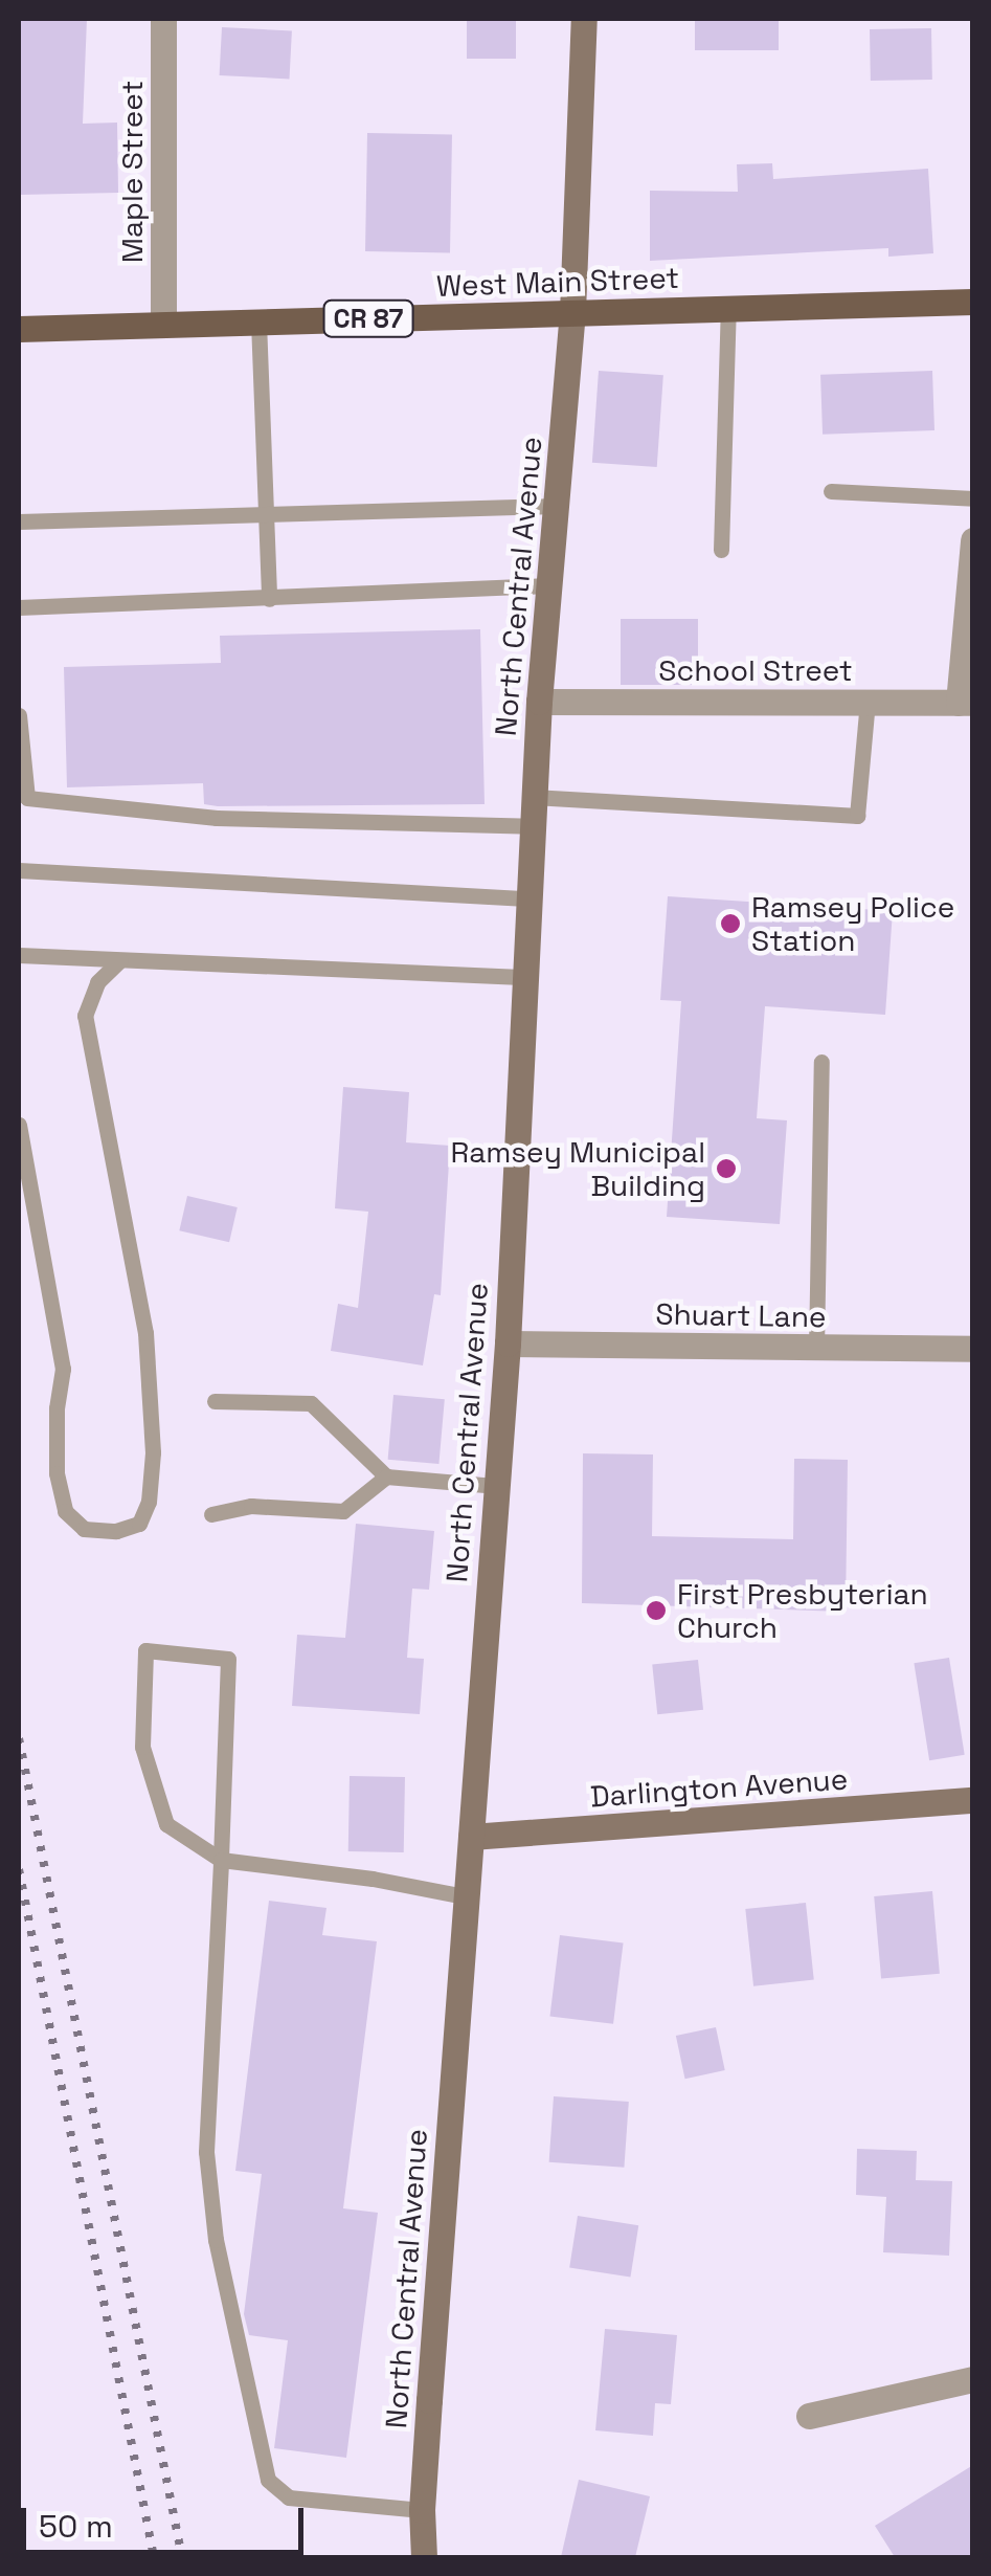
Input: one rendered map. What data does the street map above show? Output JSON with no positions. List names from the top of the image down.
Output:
{
  "streets": {
    "main road": [
      "West Main Street",
      "CR 87",
      "North Central Avenue",
      "Darlington Avenue"
    ],
    "street": ["Maple Street", "School Street", "Shuart Lane"]
  },
  "crossings": [
    ["Maple Street", "West Main Street"],
    ["West Main Street", "North Central Avenue"],
    ["North Central Avenue", "School Street"],
    ["North Central Avenue", "Shuart Lane"],
    ["North Central Avenue", "Darlington Avenue"]
  ],
  "places": ["Ramsey Police Station", "Ramsey Municipal Building", "First Presbyterian Church"],
  "scale_bar": "50 m"
}
